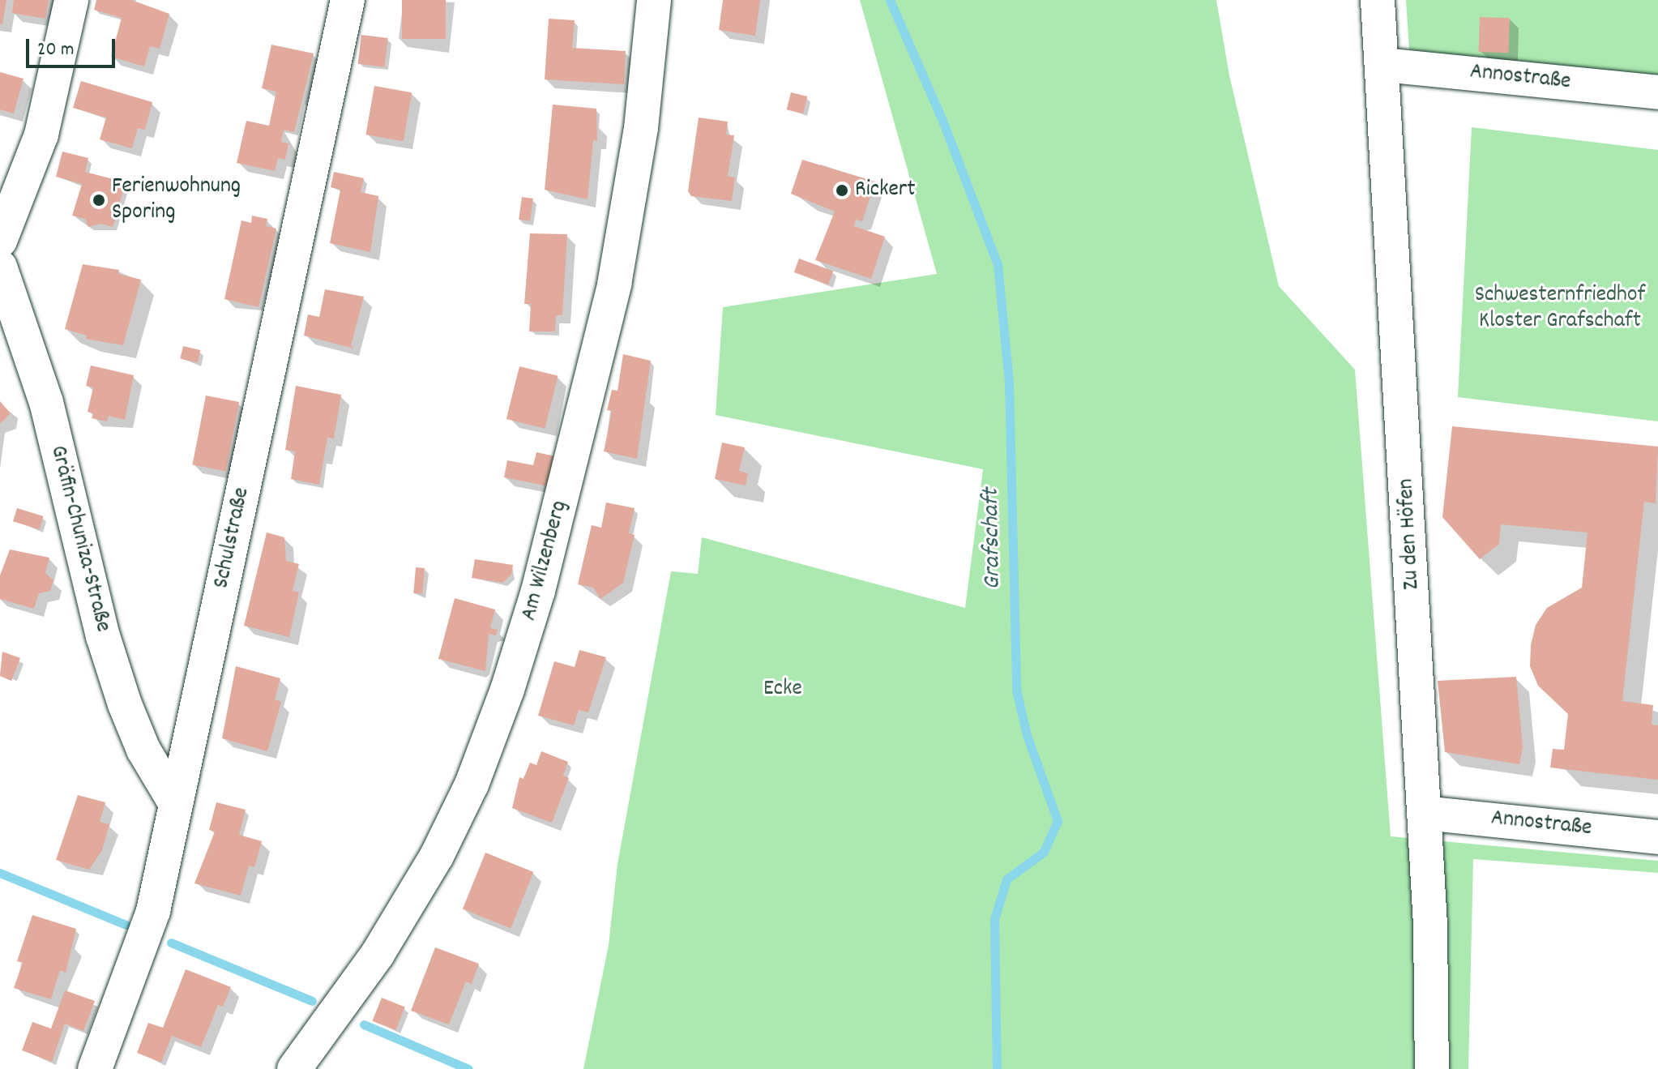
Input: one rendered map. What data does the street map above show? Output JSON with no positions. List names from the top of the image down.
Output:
{
  "streets": {
    "street": [
      "Annostraße",
      "Zu den Höfen",
      "Schulstraße",
      "Gräfin-Chuniza-Straße",
      "Am Wilzenberg"
    ]
  },
  "crossings": [
    ["Annostraße", "Zu den Höfen"],
    ["Schulstraße", "Gräfin-Chuniza-Straße"]
  ],
  "water": ["Grafschaft"],
  "parks": ["Schwesternfriedhof Kloster Grafschaft", "Ecke"],
  "places": ["Rickert", "Ferienwohnung Sporing"],
  "scale_bar": "20 m"
}
